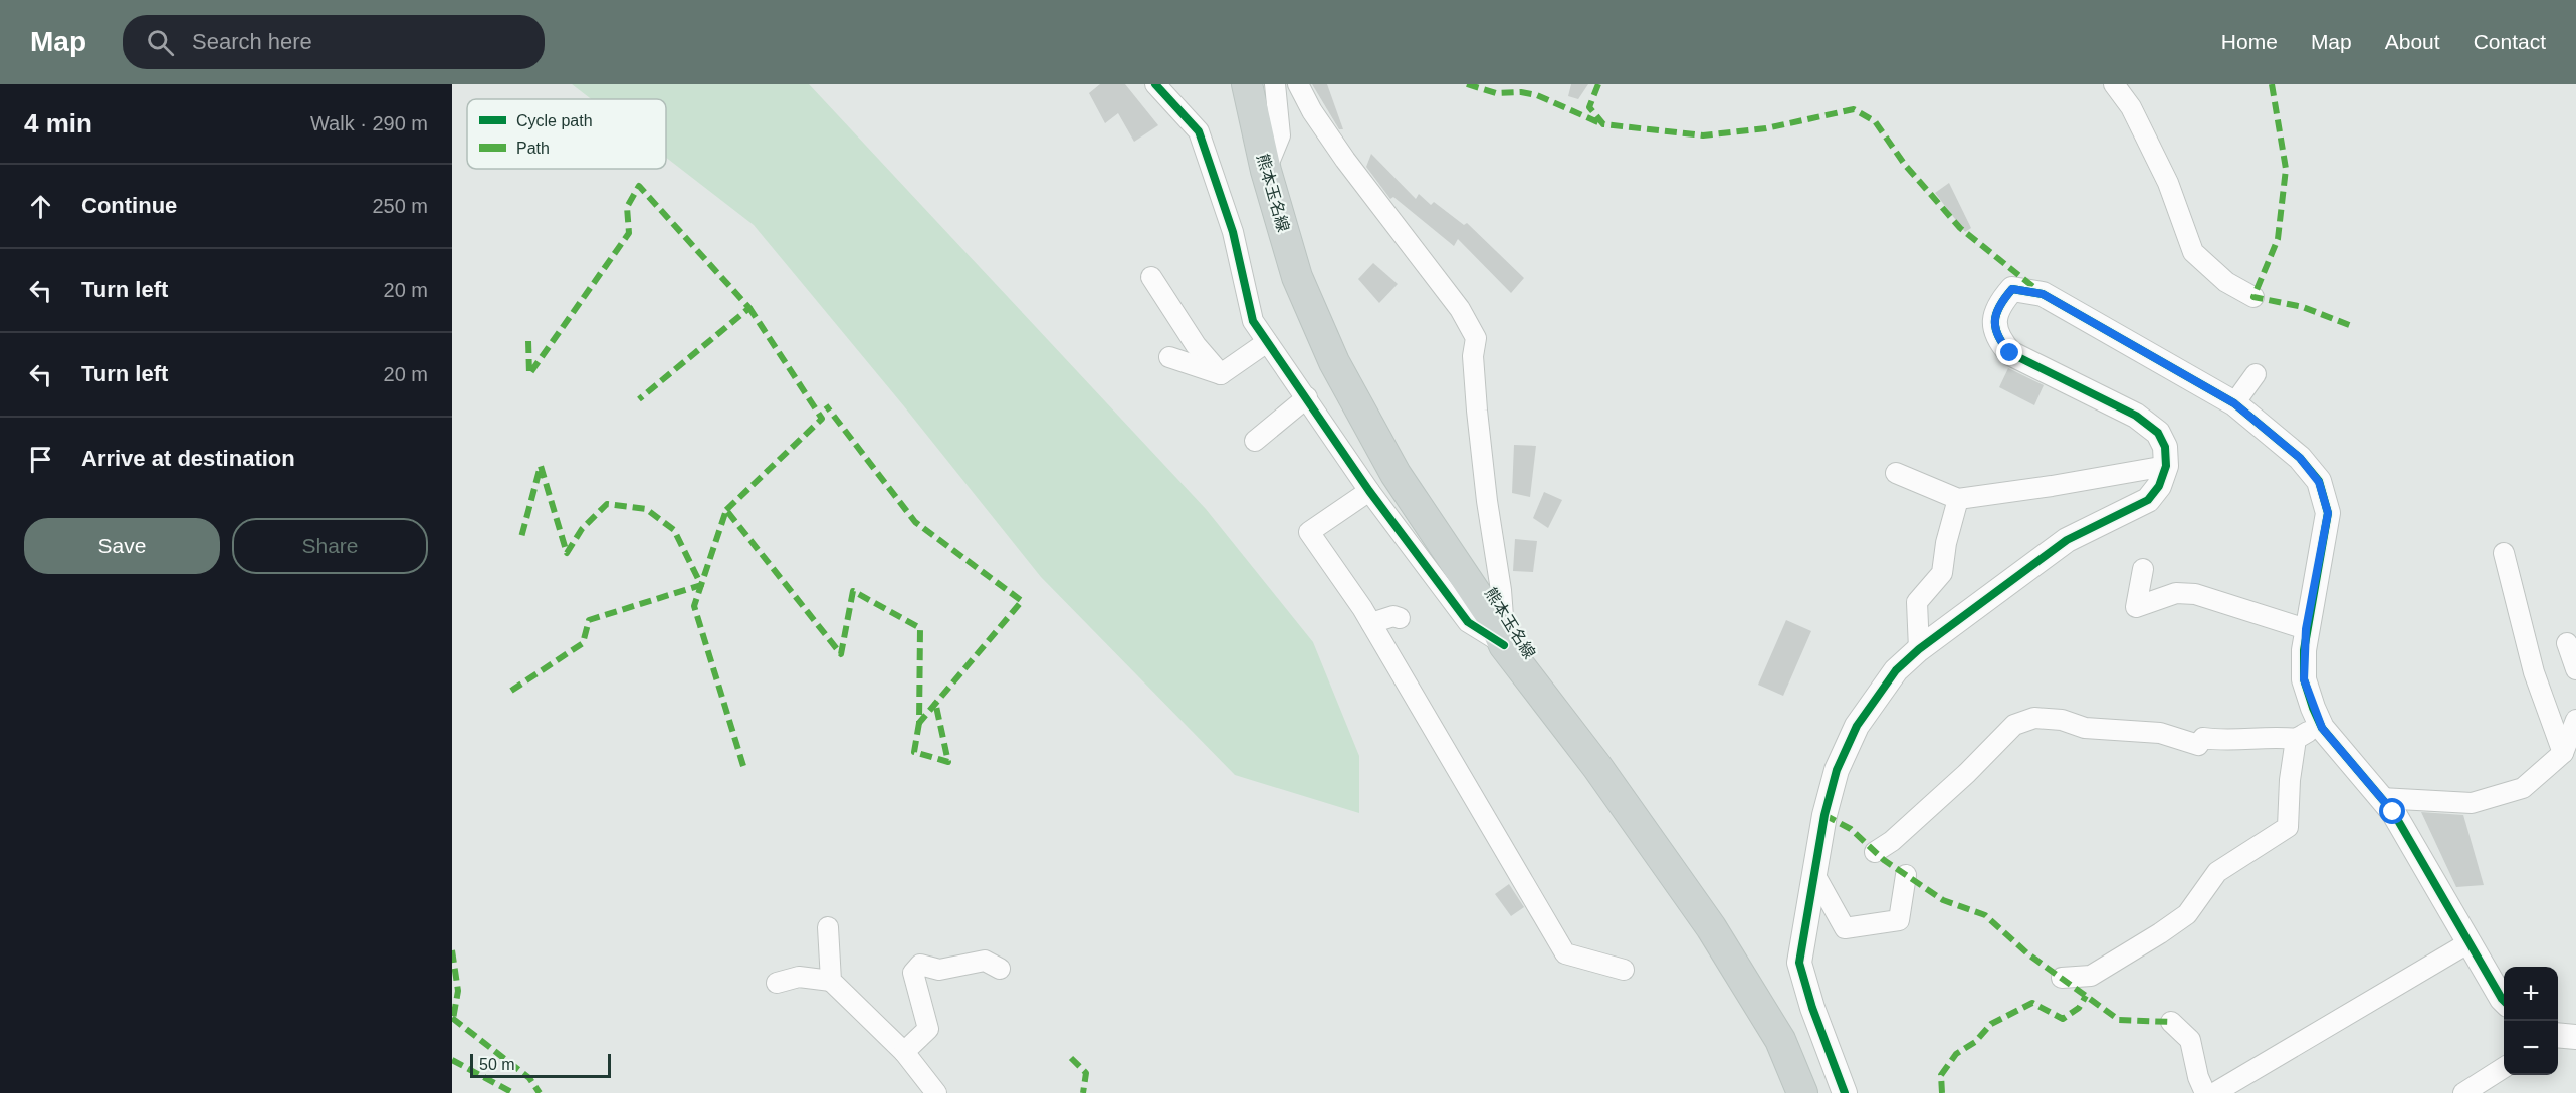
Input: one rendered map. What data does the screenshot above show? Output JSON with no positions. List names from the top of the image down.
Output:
{
  "streets": {
    "main road": ["熊本玉名線"]
  },
  "legend": ["Cycle path", "Path"],
  "scale_bar": "50 m",
  "page": {
    "header": "Map",
    "search": "Search here",
    "nav": [
      "Home",
      "Map",
      "About",
      "Contact"
    ],
    "heading": ["4 min", "Walk · 290 m"],
    "list": [
      ["Continue", "250 m"],
      ["Turn left", "20 m"],
      ["Turn left", "20 m"],
      "Arrive at destination"
    ],
    "buttons": ["Save", "Share"],
    "map_buttons": ["+", "−"],
    "scale": "50 m"
  }
}
